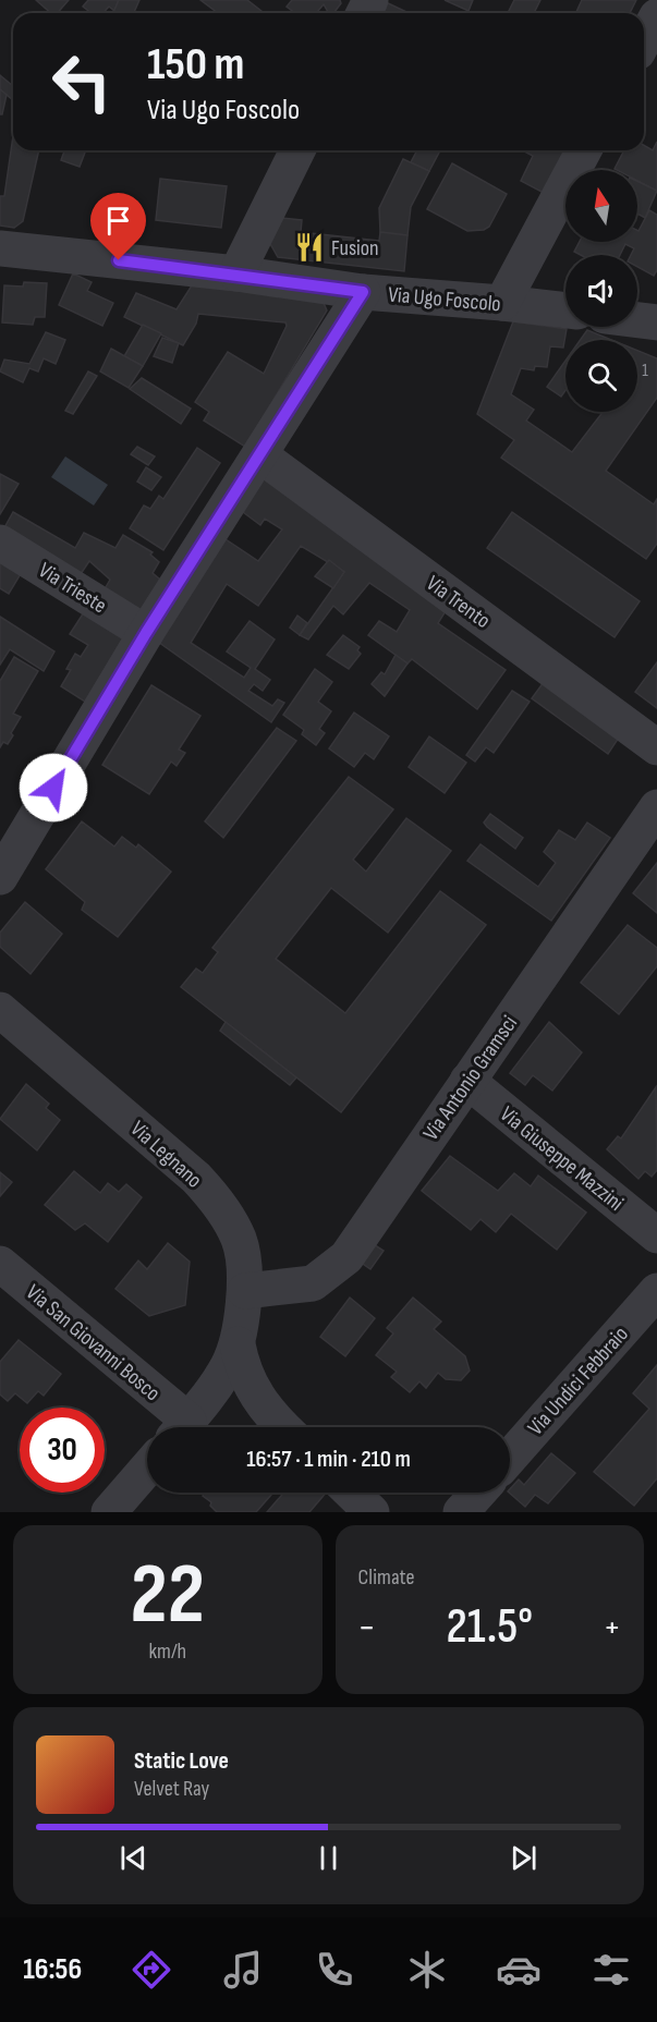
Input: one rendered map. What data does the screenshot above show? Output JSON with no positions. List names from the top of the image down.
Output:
{
  "streets": {
    "street": [
      "Via Ugo Foscolo",
      "Via Trieste",
      "Via Trento",
      "Via Antonio Gramsci",
      "Via Legnano",
      "Via Giuseppe Mazzini",
      "Via San Giovanni Bosco",
      "Via Undici Febbraio"
    ]
  },
  "crossings": [
    ["Via Antonio Gramsci", "Via Legnano"],
    ["Via Antonio Gramsci", "Via Giuseppe Mazzini"]
  ],
  "places": {
    "restaurant": ["Fusion"]
  },
  "house_numbers": ["1"],
  "north": "top",
  "page": {
    "turn": ["150 m", "Via Ugo Foscolo"],
    "limit": "30",
    "trip": "16:57 · 1 min · 210 m",
    "tile": [
      ["22", "km/h"],
      "Climate"
    ],
    "heat": ["−", "21.5°", "+"],
    "song": ["Static Love", "Velvet Ray"],
    "tabs": "16:56"
  }
}
